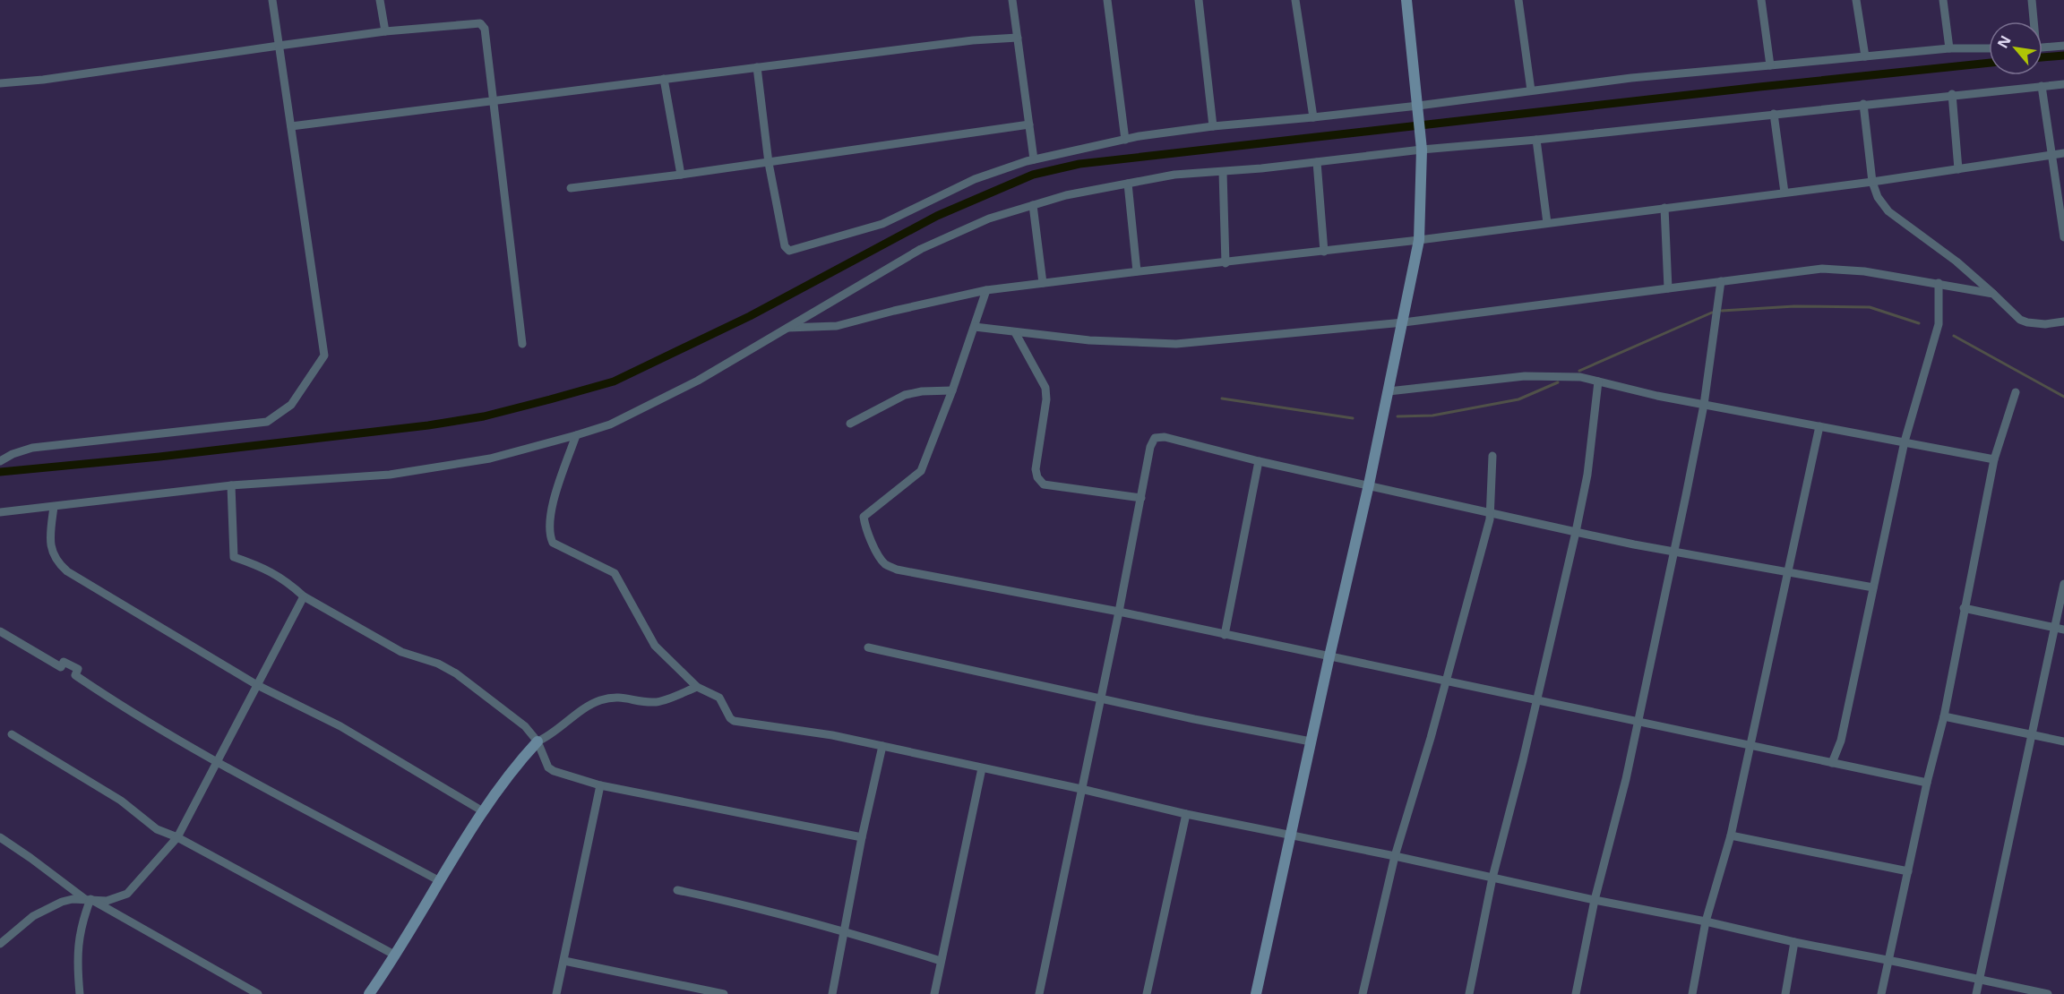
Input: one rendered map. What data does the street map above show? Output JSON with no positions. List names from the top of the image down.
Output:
{
  "north": "top left"
}
